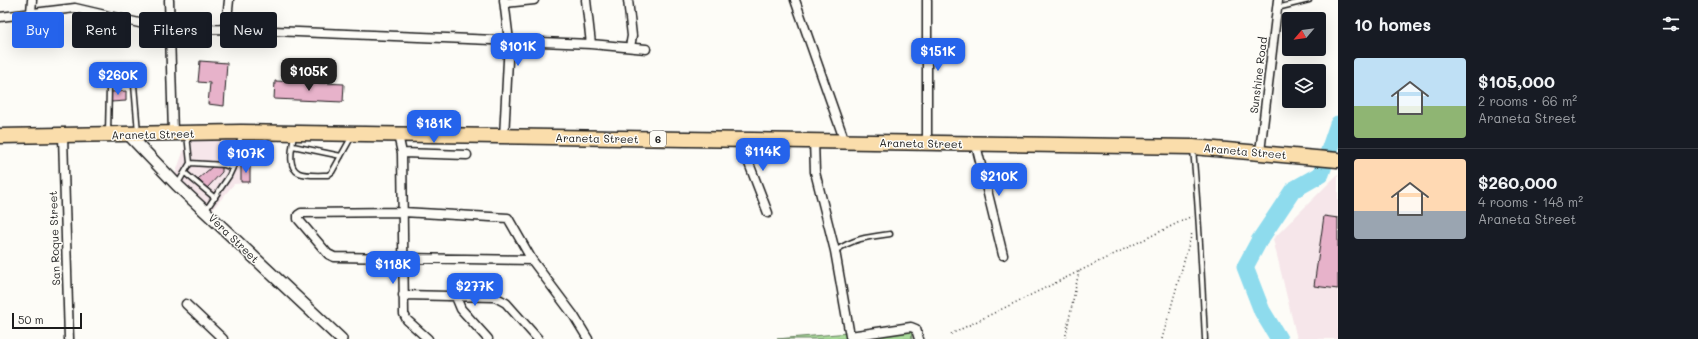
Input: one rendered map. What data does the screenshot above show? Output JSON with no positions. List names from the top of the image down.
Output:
{
  "streets": {
    "highway": ["Araneta Street", "6"],
    "street": ["Sunshine Road", "San Roque Street", "Vera Street"]
  },
  "crossings": [
    ["Sunshine Road", "Araneta Street"],
    ["Araneta Street", "San Roque Street"],
    ["Araneta Street", "Vera Street"]
  ],
  "scale_bar": "50 m",
  "north": "bottom left",
  "page": {
    "heading": "10 homes",
    "chip": [
      "Buy",
      "Rent",
      "Filters",
      "New"
    ],
    "price": [
      "$101K",
      "$151K",
      "$105K",
      "$260K",
      "$181K",
      "$114K",
      "$107K",
      "$210K",
      "$118K",
      "$277K"
    ],
    "list": [
      {
        "name": "$105,000",
        "note": "2 rooms · 66 m² · Araneta Street"
      },
      {
        "name": "$260,000",
        "note": "4 rooms · 148 m² · Araneta Street"
      }
    ],
    "scale": "50 m"
  }
}
